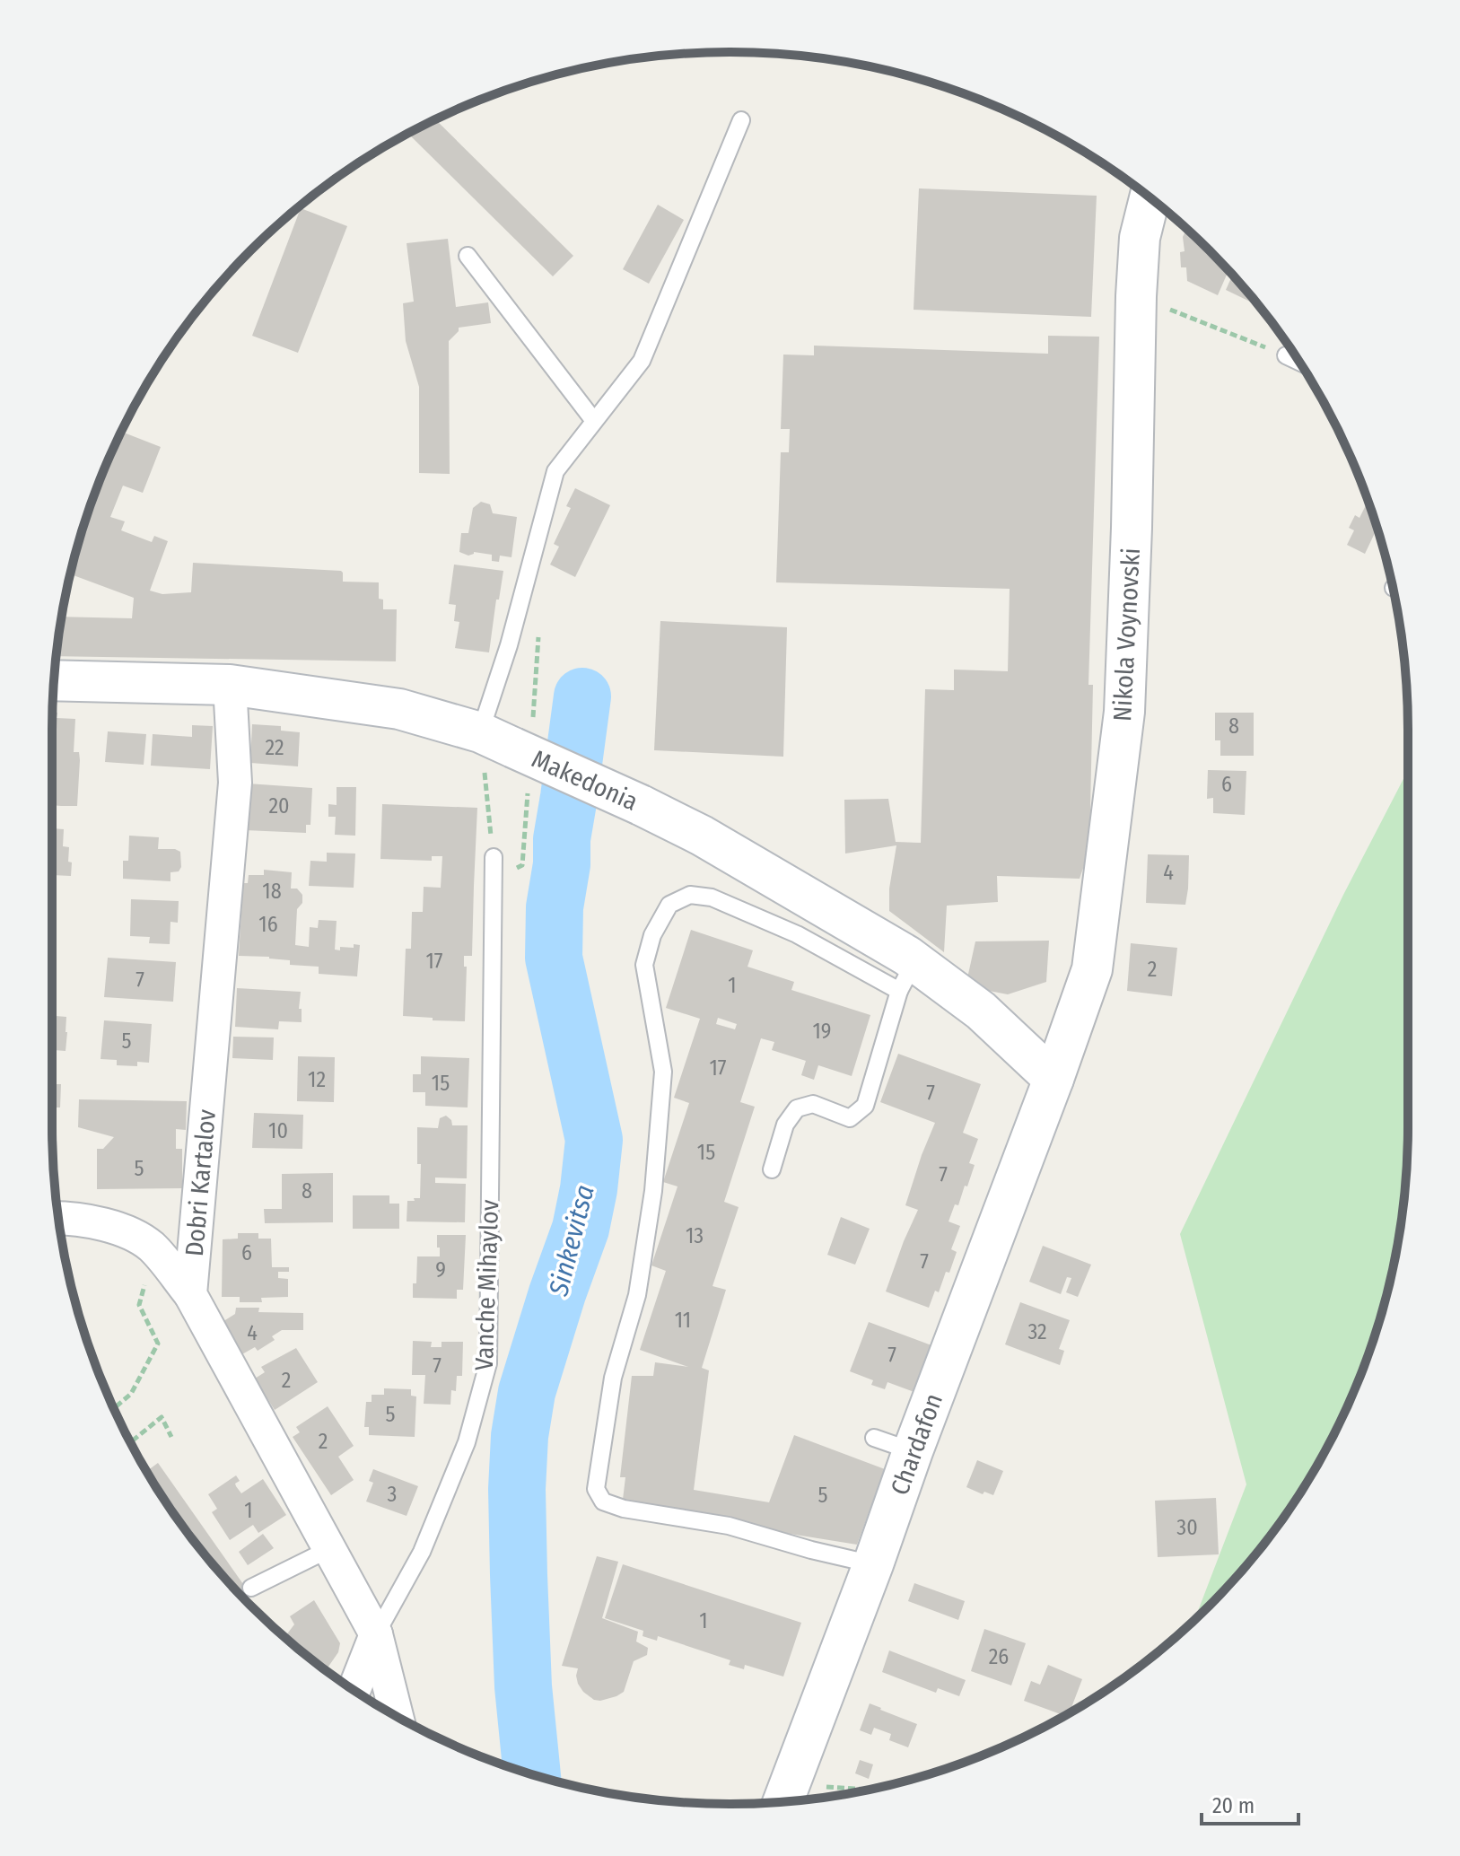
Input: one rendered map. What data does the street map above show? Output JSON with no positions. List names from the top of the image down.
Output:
{
  "streets": {
    "main road": ["Nikola Voynovski", "Makedonia", "Chardafon"],
    "street": ["Dobri Kartalov"],
    "lane": ["Vanche Mihaylov"]
  },
  "crossings": [
    ["Nikola Voynovski", "Makedonia"],
    ["Nikola Voynovski", "Chardafon"],
    ["Makedonia", "Dobri Kartalov"],
    ["Makedonia", "Chardafon"]
  ],
  "water": ["Sinkevitsa"],
  "house_numbers": [
    "8",
    "22",
    "6",
    "20",
    "4",
    "18",
    "16",
    "17",
    "2",
    "7",
    "1",
    "19",
    "5",
    "17",
    "12",
    "15",
    "7",
    "10",
    "15",
    "5",
    "7",
    "8",
    "13",
    "6",
    "7",
    "9",
    "11",
    "32",
    "4",
    "7",
    "7",
    "2",
    "5",
    "2",
    "3",
    "5",
    "1",
    "30",
    "1",
    "26"
  ],
  "scale_bar": "20 m"
}
